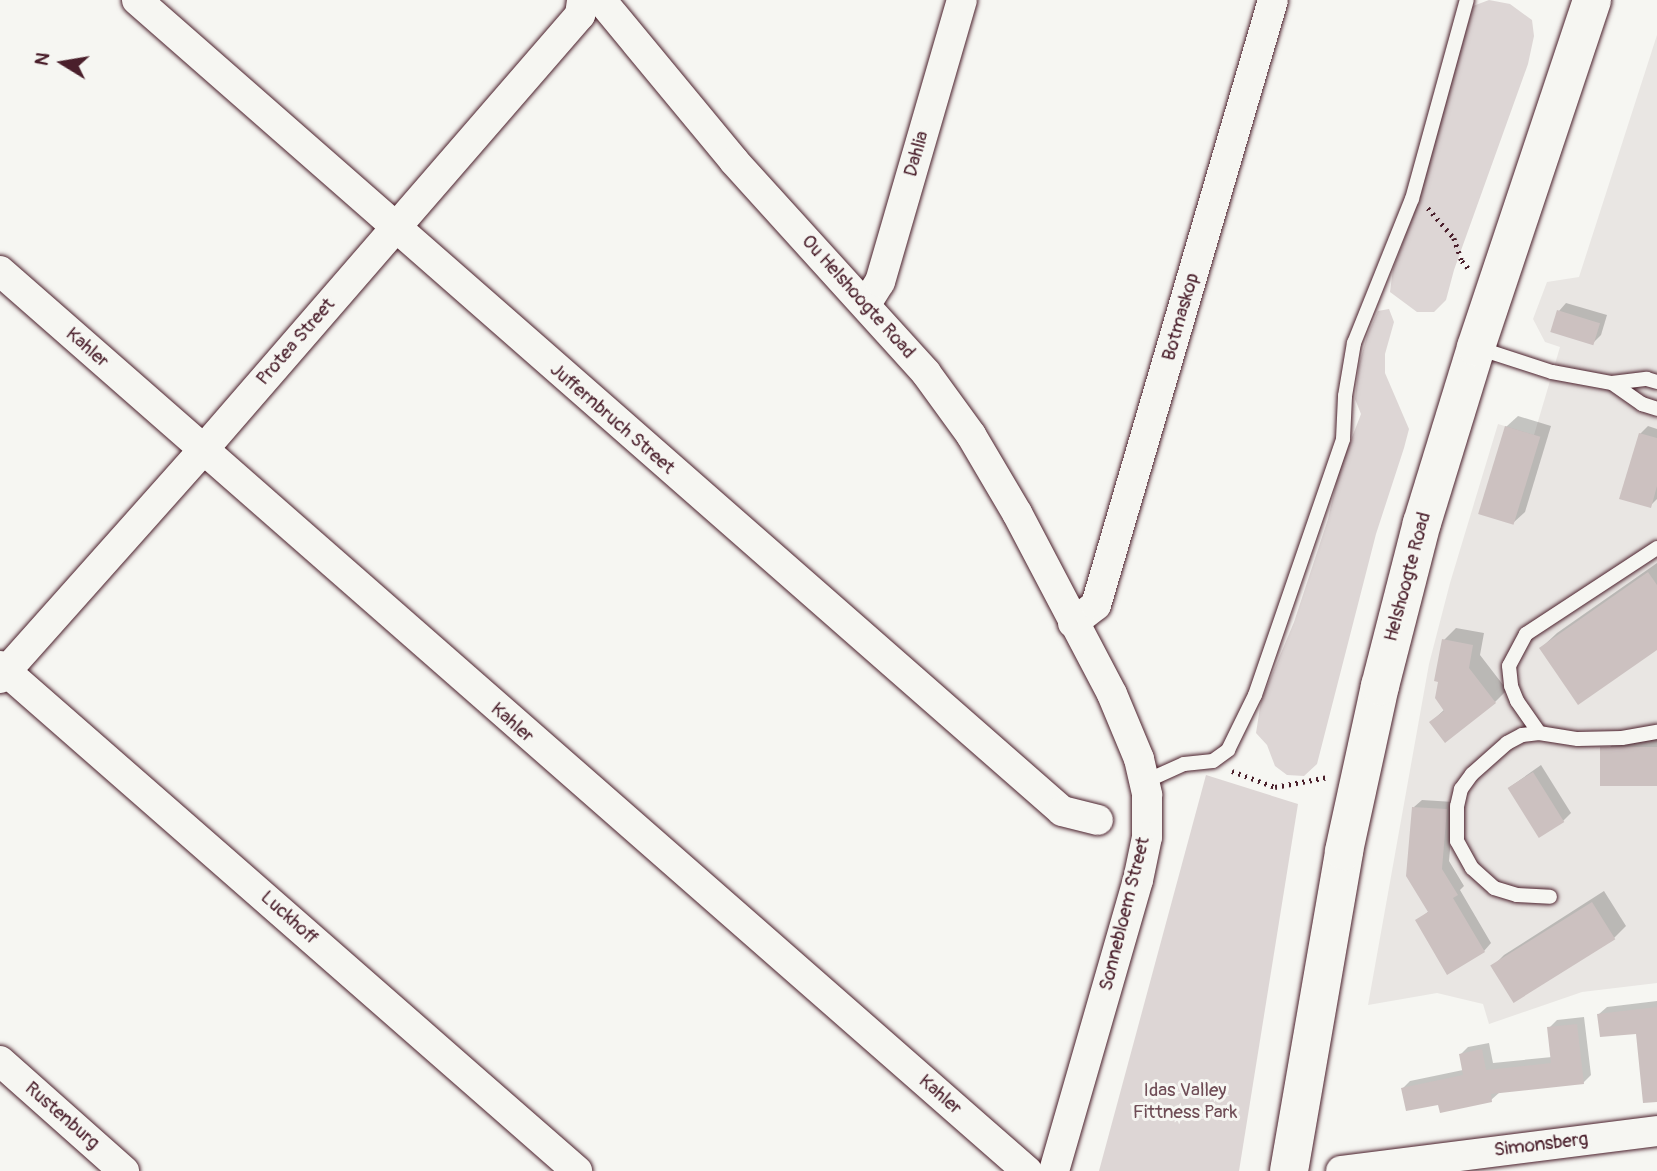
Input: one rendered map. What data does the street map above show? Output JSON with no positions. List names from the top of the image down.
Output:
{
  "streets": {
    "main road": ["Helshoogte Road"],
    "street": [
      "Dahlia",
      "Ou Helshoogte Road",
      "Botmaskop",
      "Protea Street",
      "Kahler",
      "Juffernbruch Street",
      "Sonnebloem Street",
      "Luckhoff",
      "Rustenburg",
      "Simonsberg"
    ]
  },
  "crossings": [
    ["Dahlia", "Ou Helshoogte Road"],
    ["Ou Helshoogte Road", "Botmaskop"],
    ["Ou Helshoogte Road", "Sonnebloem Street"],
    ["Botmaskop", "Sonnebloem Street"],
    ["Protea Street", "Kahler"],
    ["Protea Street", "Juffernbruch Street"],
    ["Protea Street", "Luckhoff"]
  ],
  "parks": ["Idas Valley Fittness Park"],
  "north": "left"
}
